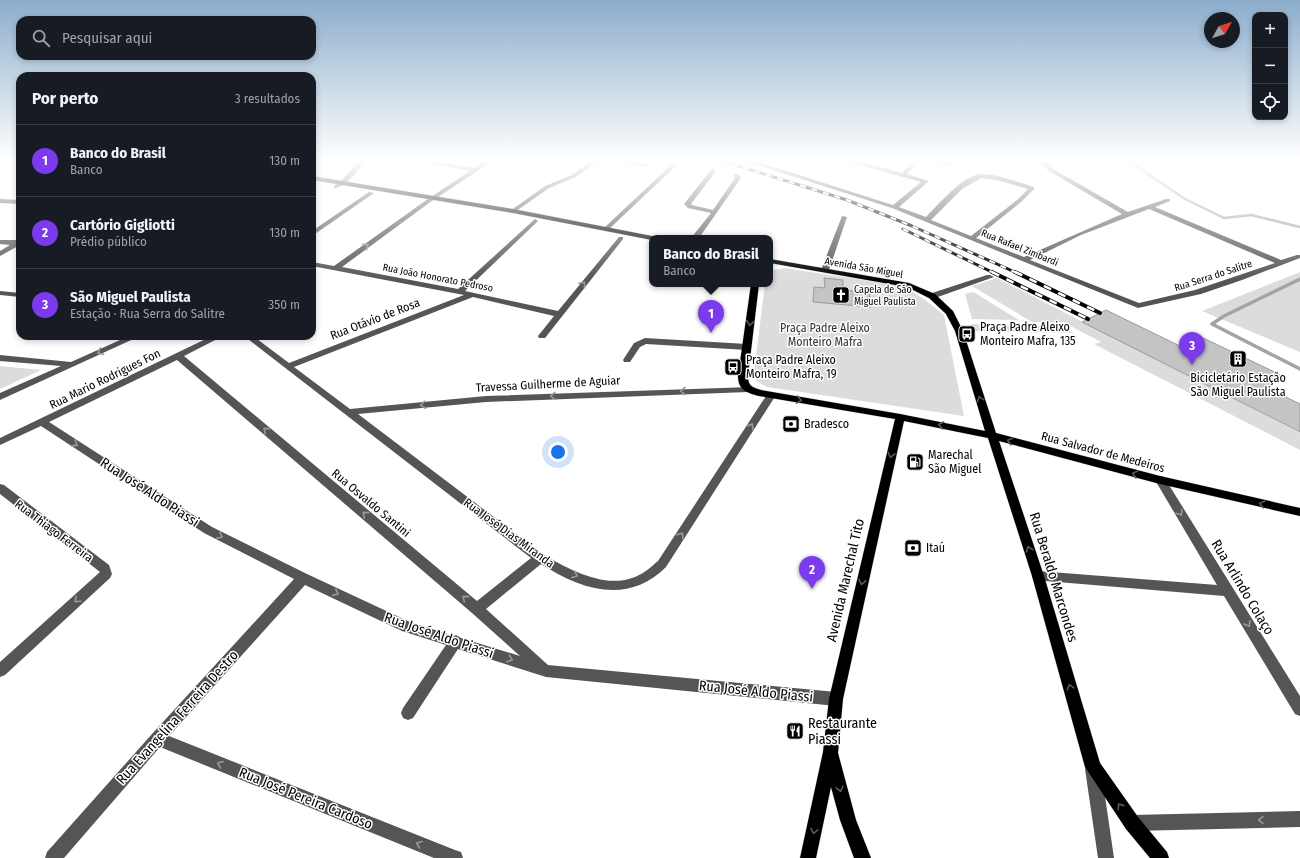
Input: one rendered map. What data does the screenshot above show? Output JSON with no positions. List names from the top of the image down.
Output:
{
  "streets": {
    "main road": [
      "Avenida São Miguel",
      "Rua Salvador de Medeiros",
      "Rua Beraldo Marcondes",
      "Avenida Marechal Tito"
    ],
    "street": [
      "Rua Rafael Zimbardi",
      "Rua Serra do Salitre",
      "Rua João Honorato Pedroso",
      "Rua Otávio de Rosa",
      "Rua Mario Rodrigues Fon",
      "Travessa Guilherme de Aguiar",
      "Rua José Aldo Piassi",
      "Rua Osvaldo Santini",
      "Rua Thiago Ferreira",
      "Rua José Dias Miranda",
      "Rua Arlindo Colaço",
      "Rua Evangelina Ferreira Destro",
      "Rua José Pereira Cardoso"
    ]
  },
  "crossings": [
    ["Rua Rafael Zimbardi", "Rua Serra do Salitre"],
    ["Avenida São Miguel", "Rua Beraldo Marcondes"],
    ["Rua João Honorato Pedroso", "Rua Otávio de Rosa"],
    ["Rua Otávio de Rosa", "Rua José Dias Miranda"],
    ["Rua Mario Rodrigues Fon", "Rua José Aldo Piassi"],
    ["Rua Mario Rodrigues Fon", "Rua Osvaldo Santini"],
    ["Travessa Guilherme de Aguiar", "Rua José Dias Miranda"],
    ["Rua Salvador de Medeiros", "Rua Beraldo Marcondes"],
    ["Rua Salvador de Medeiros", "Avenida Marechal Tito"],
    ["Rua Salvador de Medeiros", "Rua Arlindo Colaço"],
    ["Rua José Aldo Piassi", "Rua Osvaldo Santini"],
    ["Rua José Aldo Piassi", "Avenida Marechal Tito"],
    ["Rua José Aldo Piassi", "Rua Evangelina Ferreira Destro"],
    ["Rua Evangelina Ferreira Destro", "Rua José Pereira Cardoso"]
  ],
  "one_way": [
    "Rua Salvador de Medeiros",
    "Rua José Aldo Piassi",
    "Rua Osvaldo Santini",
    "Rua José Dias Miranda",
    "Rua Beraldo Marcondes",
    "Avenida Marechal Tito",
    "Rua Arlindo Colaço",
    "Rua José Pereira Cardoso"
  ],
  "parks": ["Praça Padre Aleixo Monteiro Mafra"],
  "places": {
    "church": ["Capela de São Miguel Paulista"],
    "bus stop": ["Praça Padre Aleixo Monteiro Mafra, 135", "Praça Padre Aleixo Monteiro Mafra, 19"],
    "building": ["Bicicletário Estação São Miguel Paulista"],
    "bank": ["Bradesco", "Itaú"],
    "fuel station": ["Marechal São Miguel"],
    "restaurant": ["Restaurante Piassi"]
  },
  "north": "top right",
  "page": {
    "map_buttons": ["+", "−"],
    "search": "Pesquisar aqui",
    "heading": ["Por perto", "3 resultados"],
    "list": [
      {
        "mark": "1",
        "name": "Banco do Brasil",
        "note": "Banco",
        "value": "130 m"
      },
      {
        "mark": "2",
        "name": "Cartório Gigliotti",
        "note": "Prédio público",
        "value": "130 m"
      },
      {
        "mark": "3",
        "name": "São Miguel Paulista",
        "note": "Estação · Rua Serra do Salitre",
        "value": "350 m"
      }
    ],
    "popup": ["Banco do Brasil", "Banco"],
    "pins": ["1", "3", "2"]
  }
}
